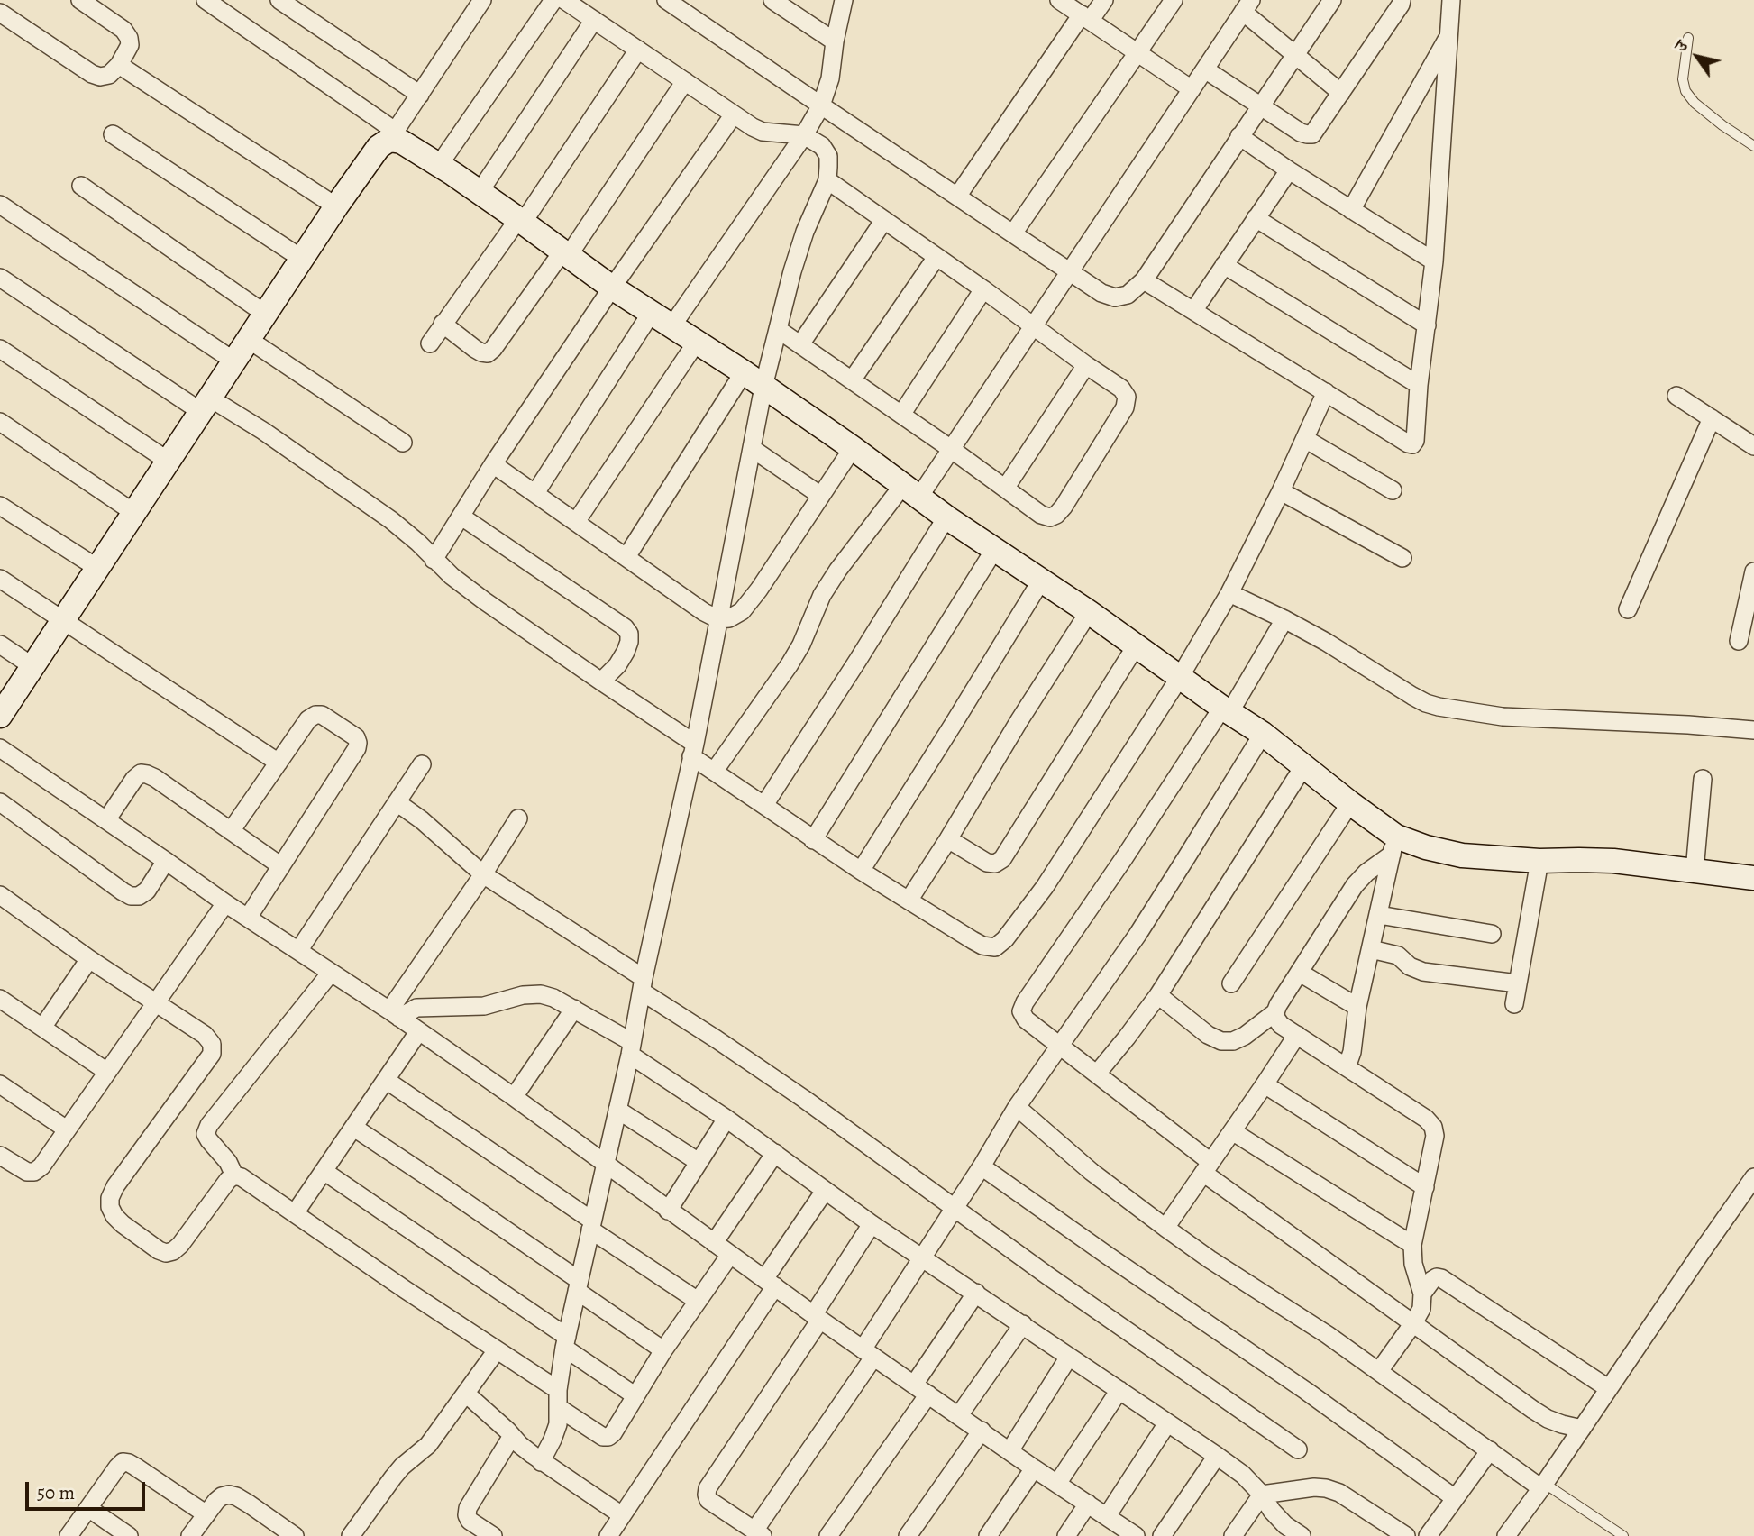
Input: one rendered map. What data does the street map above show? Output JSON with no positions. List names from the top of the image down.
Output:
{
  "scale_bar": "50 m",
  "north": "top left"
}
